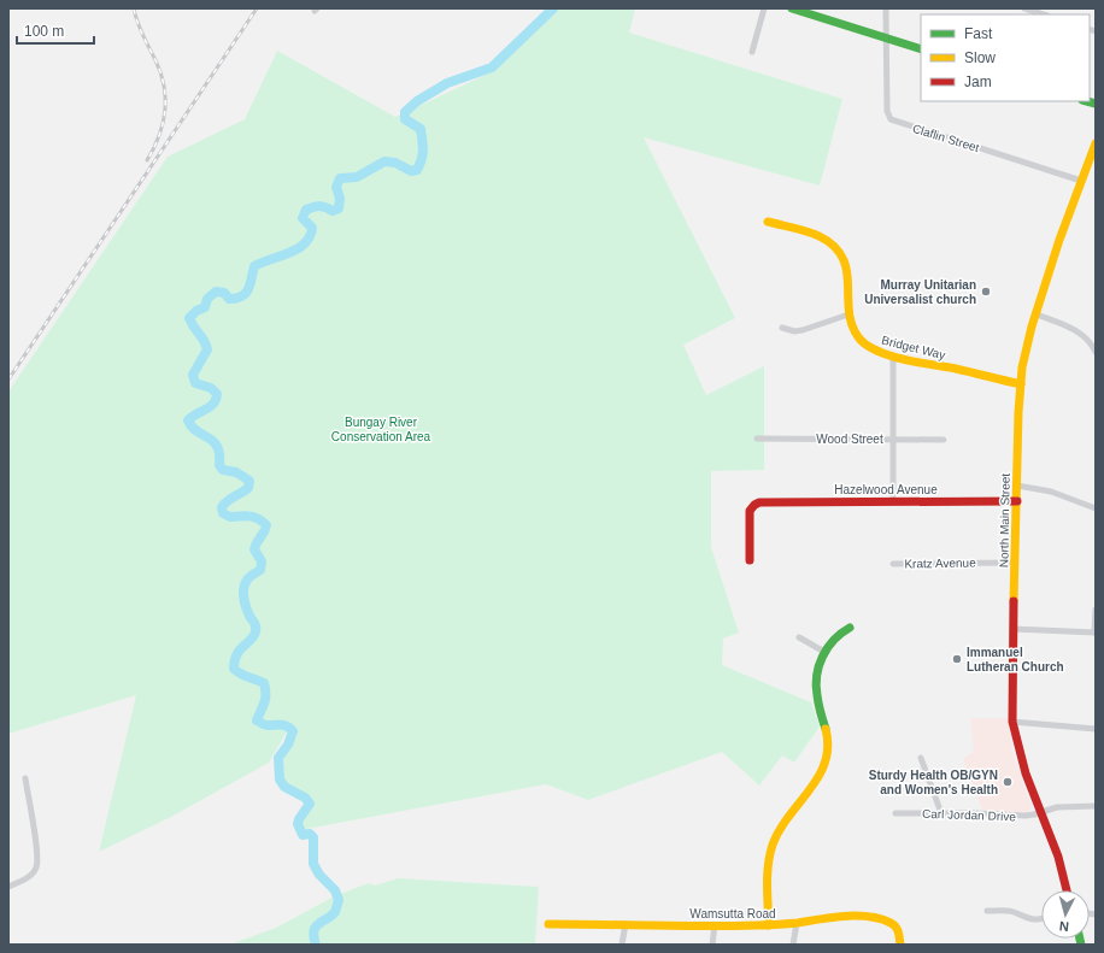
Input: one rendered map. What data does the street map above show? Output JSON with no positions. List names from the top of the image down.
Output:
{
  "streets": {
    "street": [
      "Claflin Street",
      "Bridget Way",
      "Wood Street",
      "Hazelwood Avenue",
      "North Main Street",
      "Kratz Avenue",
      "Carl Jordan Drive",
      "Wamsutta Road"
    ]
  },
  "crossings": [
    ["Claflin Street", "North Main Street"],
    ["Bridget Way", "North Main Street"],
    ["Hazelwood Avenue", "North Main Street"],
    ["North Main Street", "Kratz Avenue"],
    ["North Main Street", "Carl Jordan Drive"]
  ],
  "parks": ["Bungay River Conservation Area"],
  "places": ["Murray Unitarian Universalist church", "Immanuel Lutheran Church", "Sturdy Health OB/GYN and Women's Health"],
  "legend": ["Fast", "Slow", "Jam"],
  "scale_bar": "100 m",
  "north": "bottom"
}
